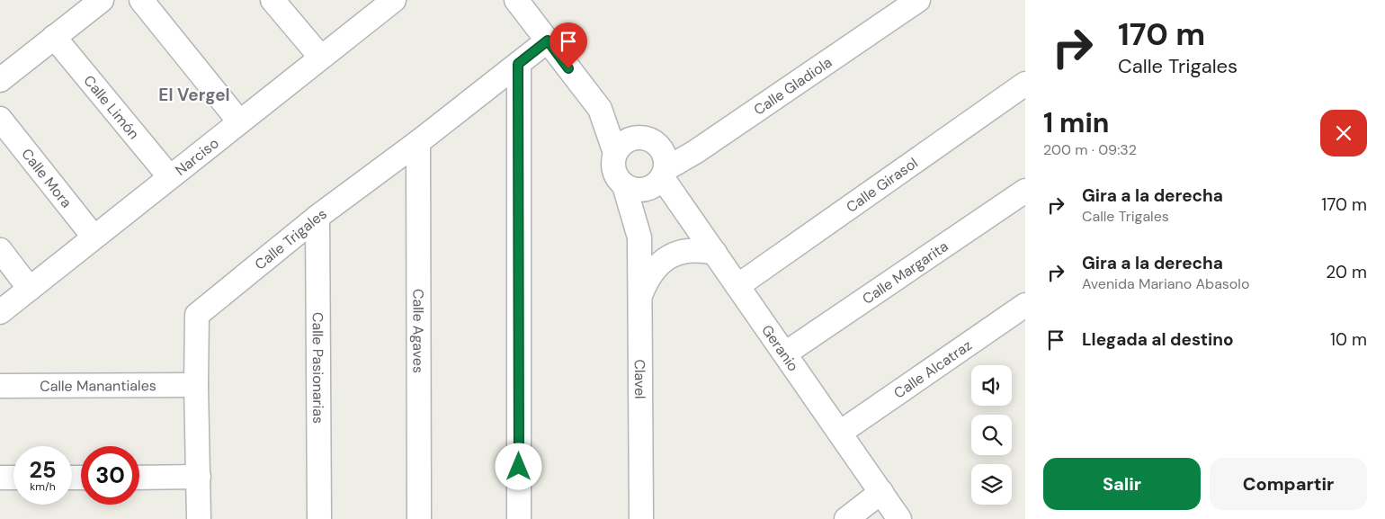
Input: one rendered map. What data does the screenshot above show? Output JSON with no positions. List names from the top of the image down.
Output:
{
  "streets": {
    "street": [
      "Calle Gladiola",
      "Calle Limón",
      "Narciso",
      "Calle Mora",
      "Calle Girasol",
      "Calle Trigales",
      "Calle Margarita",
      "Calle Agaves",
      "Geranio",
      "Calle Pasionarias",
      "Calle Alcatraz",
      "Clavel",
      "Calle Manantiales"
    ]
  },
  "crossings": [
    ["Calle Gladiola", "Geranio"],
    ["Calle Limón", "Narciso"],
    ["Narciso", "Calle Mora"],
    ["Calle Girasol", "Geranio"],
    ["Calle Trigales", "Calle Agaves"],
    ["Calle Trigales", "Calle Pasionarias"],
    ["Calle Trigales", "Calle Manantiales"],
    ["Calle Margarita", "Geranio"],
    ["Geranio", "Calle Alcatraz"]
  ],
  "districts": ["El Vergel"],
  "page": {
    "turn": ["170 m", "Calle Trigales"],
    "heading": ["1 min", "200 m · 09:32"],
    "list": [
      {
        "name": "Gira a la derecha",
        "note": "Calle Trigales",
        "value": "170 m"
      },
      {
        "name": "Gira a la derecha",
        "note": "Avenida Mariano Abasolo",
        "value": "20 m"
      },
      {
        "name": "Llegada al destino",
        "value": "10 m"
      }
    ],
    "speed": "25 km/h",
    "limit": "30",
    "buttons": ["Salir", "Compartir"]
  }
}
